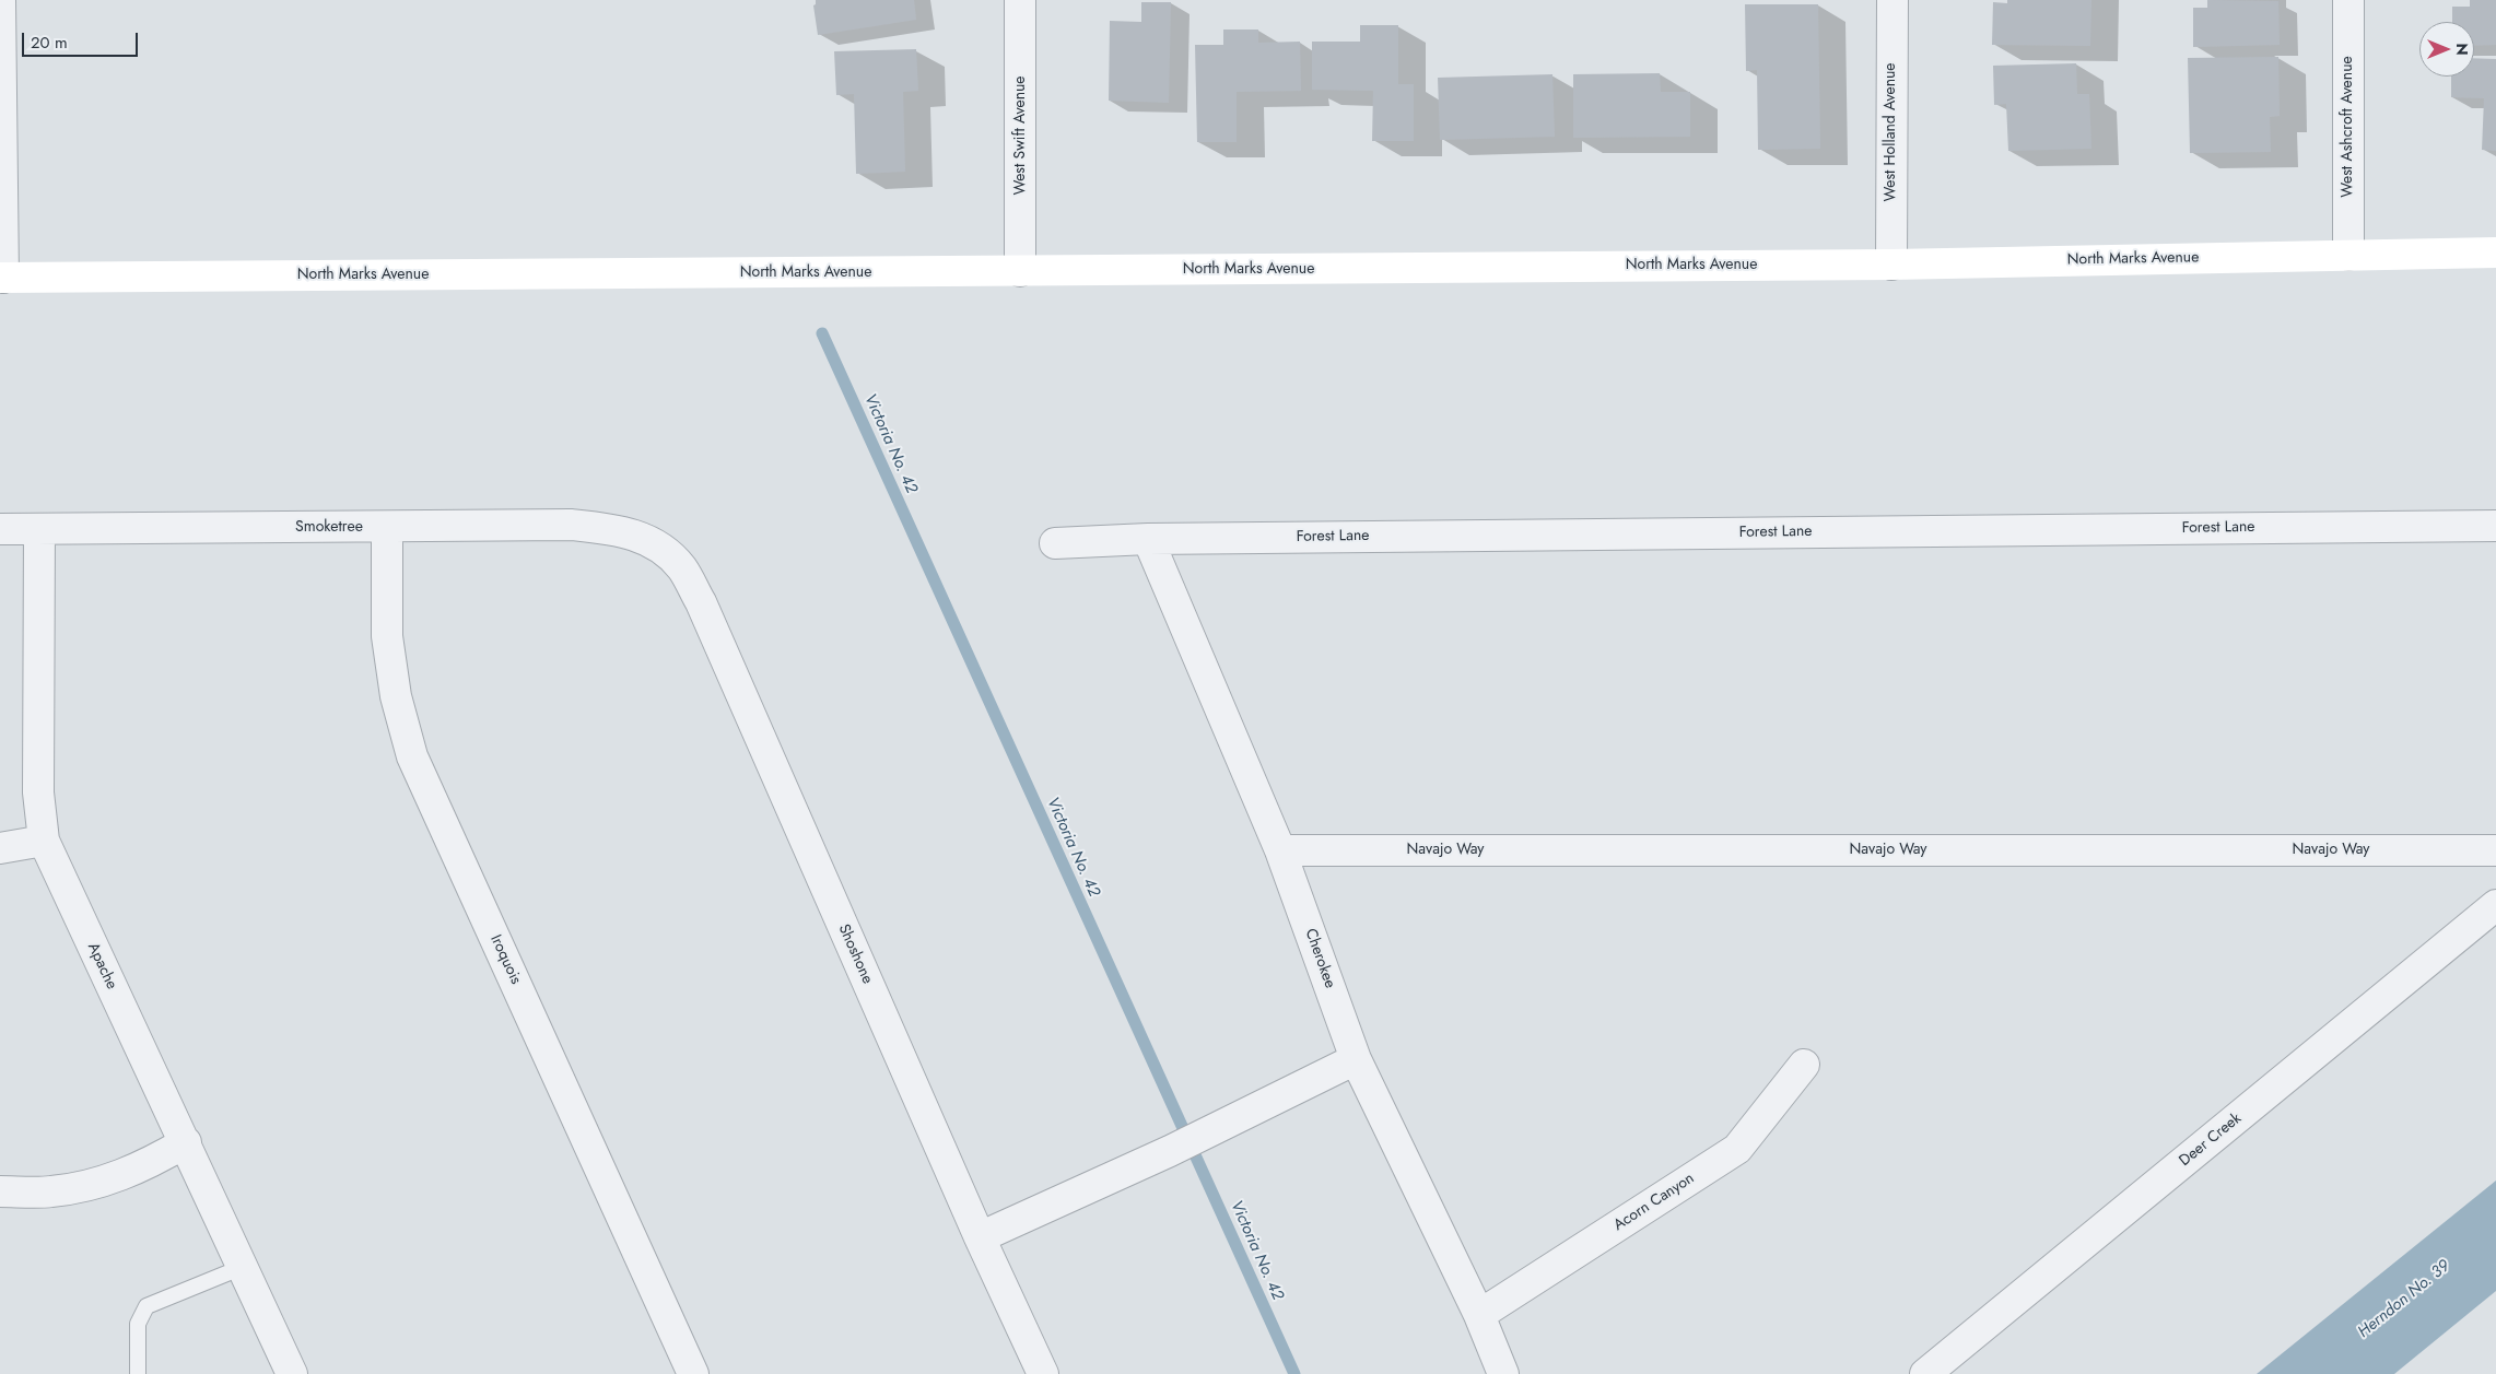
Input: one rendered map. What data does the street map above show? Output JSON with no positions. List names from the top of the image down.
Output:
{
  "streets": {
    "main road": ["North Marks Avenue"],
    "street": [
      "West Ashcroft Avenue",
      "West Holland Avenue",
      "West Swift Avenue",
      "Smoketree",
      "Forest Lane",
      "Navajo Way",
      "Shoshone",
      "Cherokee",
      "Iroquois",
      "Apache",
      "Deer Creek",
      "Acorn Canyon"
    ]
  },
  "crossings": [
    ["West Ashcroft Avenue", "North Marks Avenue"],
    ["West Holland Avenue", "North Marks Avenue"],
    ["West Swift Avenue", "North Marks Avenue"],
    ["Smoketree", "Shoshone"],
    ["Smoketree", "Iroquois"],
    ["Smoketree", "Apache"],
    ["Forest Lane", "Cherokee"],
    ["Navajo Way", "Cherokee"],
    ["Cherokee", "Acorn Canyon"]
  ],
  "water": ["Victoria No. 42", "Herndon No. 39"],
  "scale_bar": "20 m",
  "north": "right"
}
